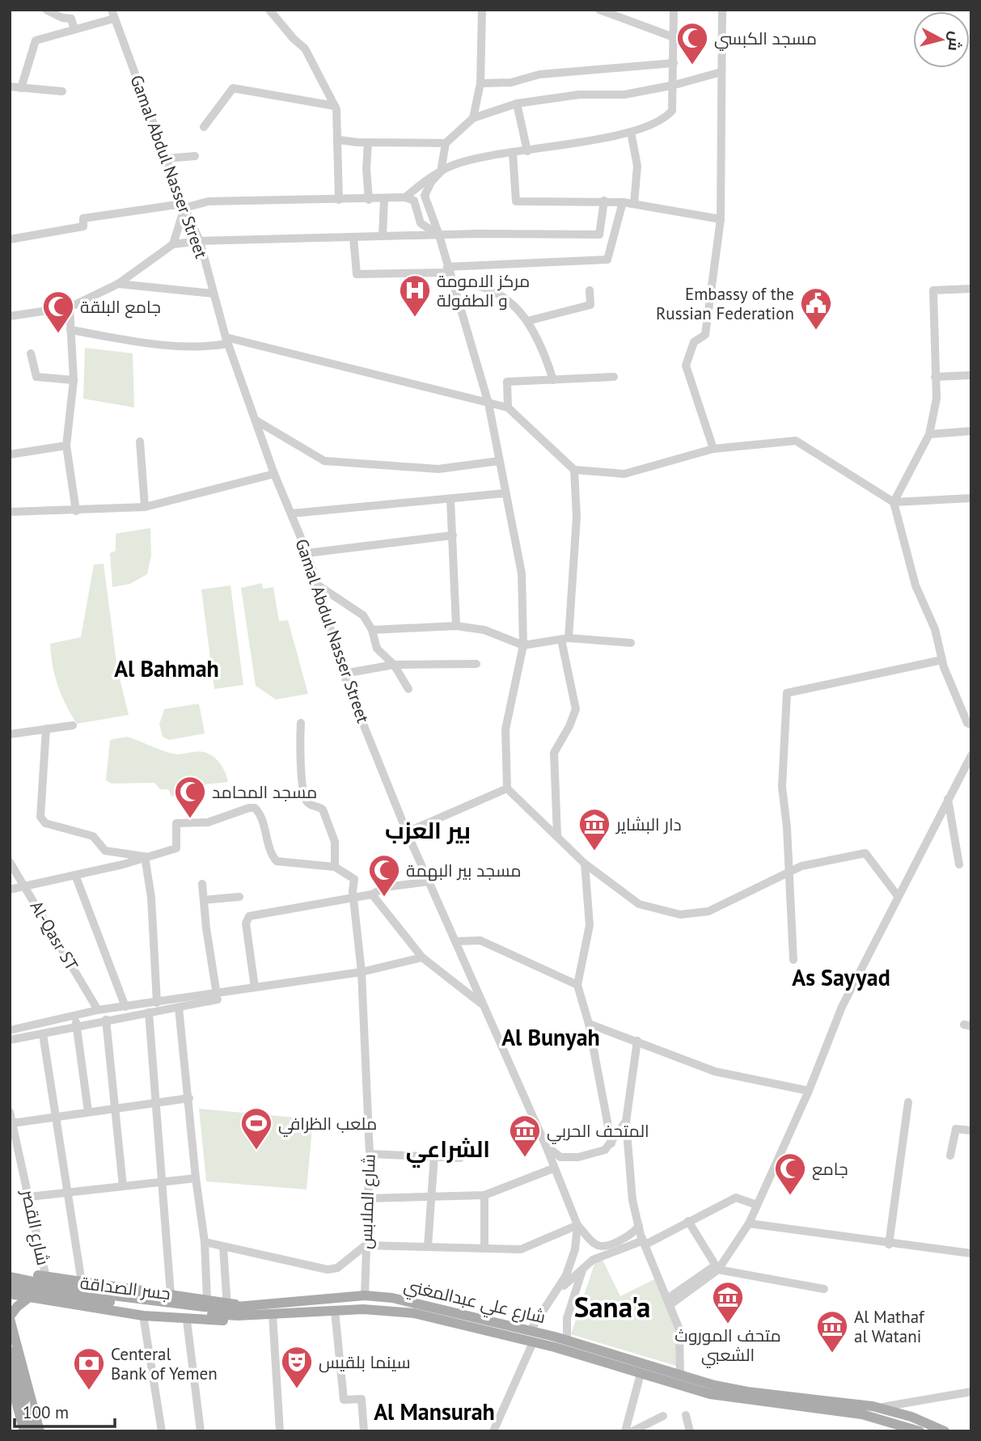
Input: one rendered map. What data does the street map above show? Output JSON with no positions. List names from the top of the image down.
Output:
{
  "streets": {
    "main road": ["جسر الصداقة", "شارع علي عبدالمغني"],
    "street": [
      "Gamal Abdul Nasser Street",
      "Al-Qasr ST",
      "شارع الملابس",
      "شارع القصر"
    ]
  },
  "crossings": [
    ["شارع الملابس", "شارع علي عبدالمغني"],
    ["جسر الصداقة", "شارع علي عبدالمغني"]
  ],
  "districts": [
    "Al Bahmah",
    "بير العزب",
    "As Sayyad",
    "Al Bunyah",
    "الشراعي",
    "Sana'a",
    "Al Mansurah"
  ],
  "places": {
    "mosque": [
      "مسجد الكبسي",
      "جامع البلقة",
      "مسجد المحامد",
      "مسجد بير البهمة",
      "جامع"
    ],
    "hospital": ["مركز الامومة و الطفولة"],
    "public building": ["Embassy of the Russian Federation"],
    "museum": [
      "دار البشاير",
      "المتحف الحربي",
      "متحف الموروث الشعبي",
      "Al Mathaf al Watani"
    ],
    "sports": ["ملعب الظرافي"],
    "theatre": ["سينما بلقيس"],
    "bank": ["Centeral Bank of Yemen"]
  },
  "scale_bar": "100 m",
  "north": "right"
}
